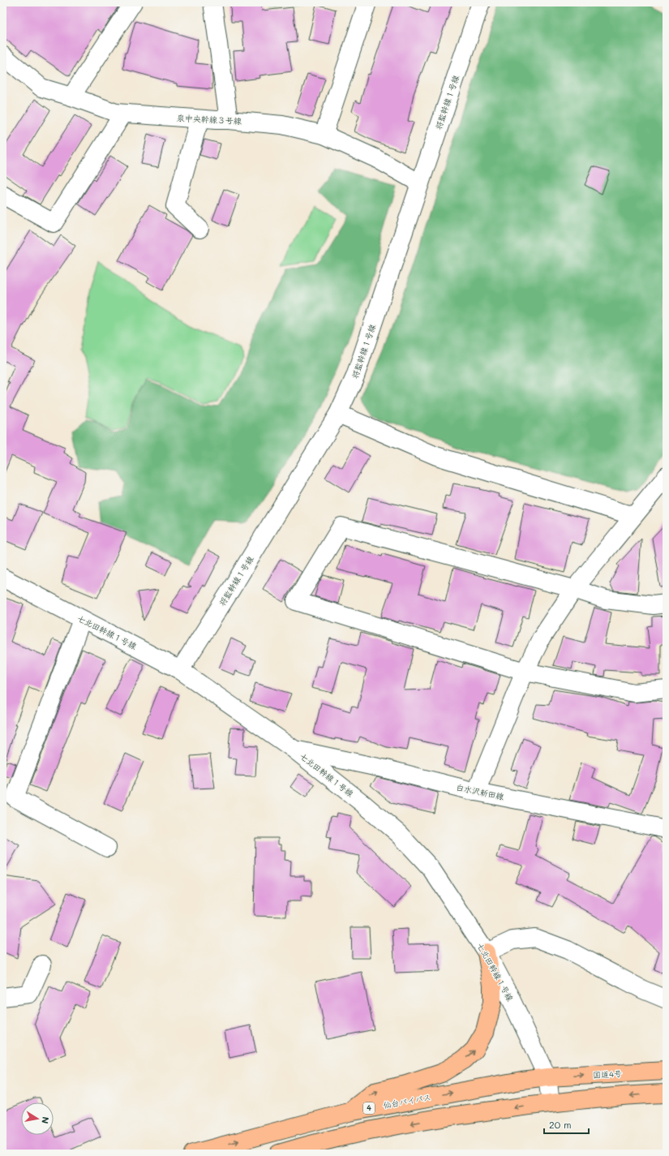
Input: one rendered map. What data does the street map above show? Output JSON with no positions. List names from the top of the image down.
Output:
{
  "streets": {
    "highway": ["国道4号", "仙台バイパス", "4"],
    "street": [
      "将監幹線１号線",
      "泉中央幹線３号線",
      "七北田幹線１号線",
      "白水沢新田線"
    ]
  },
  "crossings": [
    ["将監幹線１号線", "泉中央幹線３号線"],
    ["将監幹線１号線", "七北田幹線１号線"],
    ["七北田幹線１号線", "白水沢新田線"],
    ["七北田幹線１号線", "国道4号"],
    ["七北田幹線１号線", "仙台バイパス"],
    ["国道4号", "仙台バイパス"]
  ],
  "scale_bar": "20 m",
  "north": "right"
}
